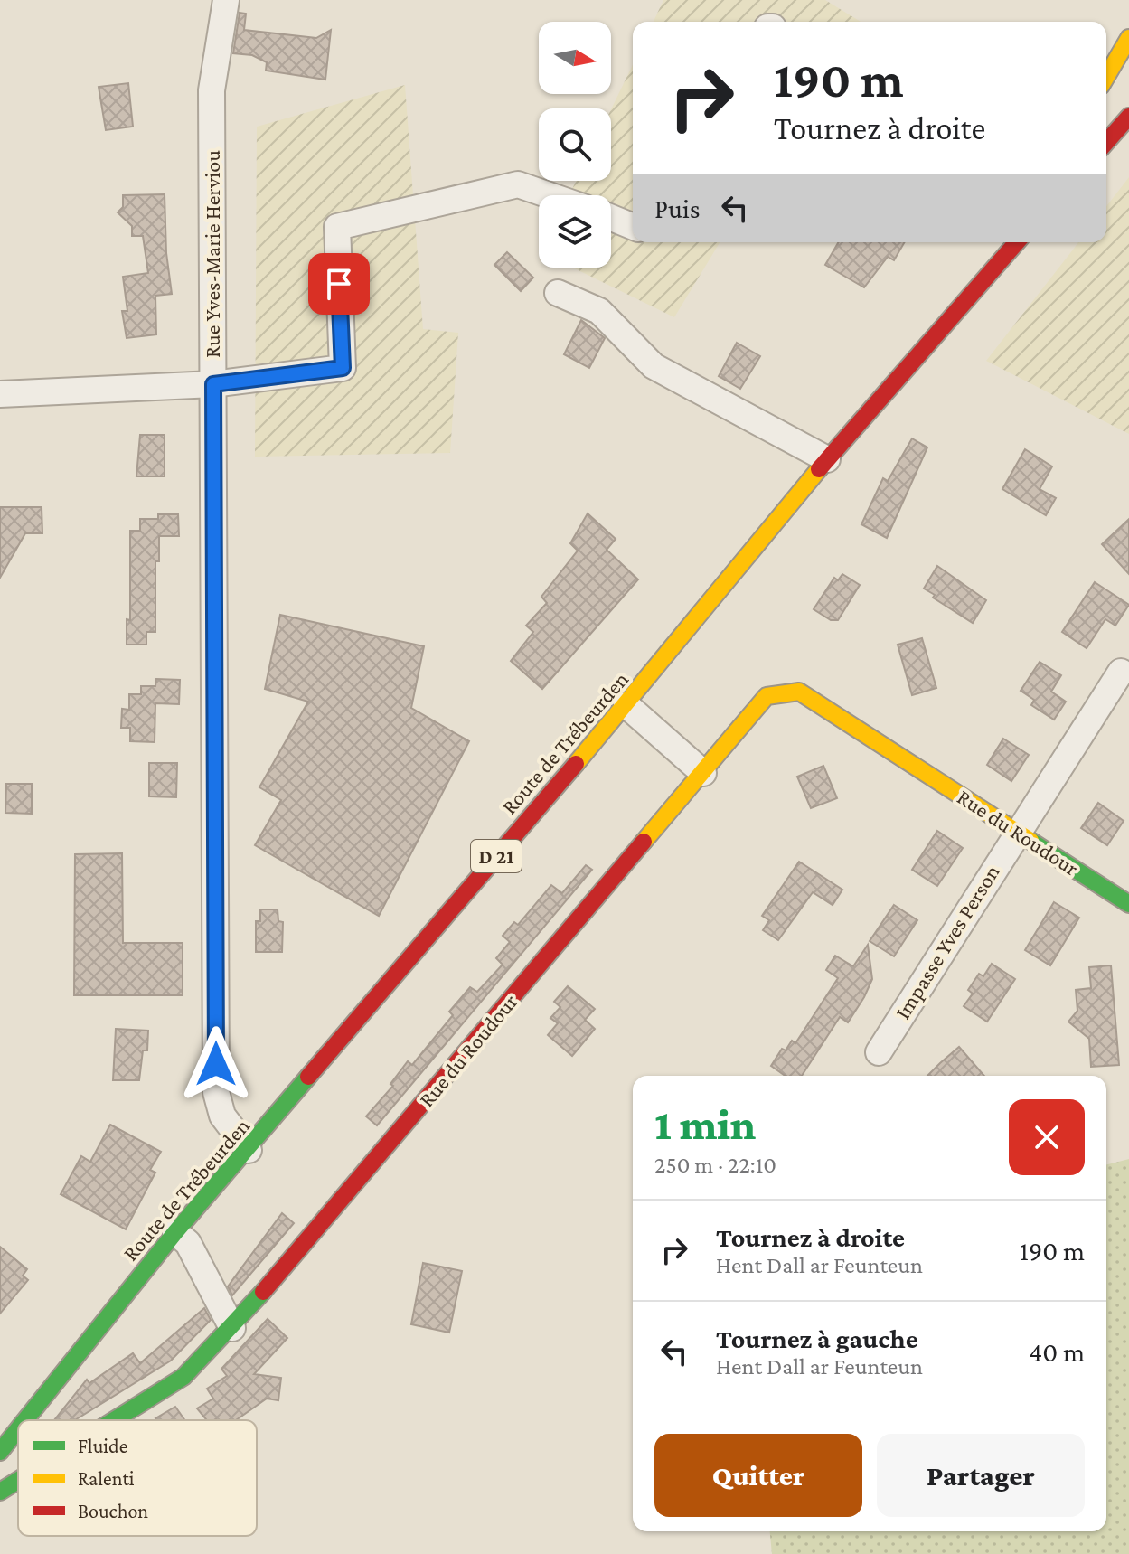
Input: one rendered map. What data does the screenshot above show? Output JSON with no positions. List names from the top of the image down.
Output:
{
  "streets": {
    "main road": ["Route de Trébeurden", "Rue du Roudour", "D 21"],
    "street": ["Rue Yves-Marie Herviou", "Impasse Yves Person"]
  },
  "crossings": [
    ["Rue Yves-Marie Herviou", "Route de Trébeurden"],
    ["Rue du Roudour", "Impasse Yves Person"]
  ],
  "legend": ["Fluide", "Ralenti", "Bouchon"],
  "north": "right",
  "page": {
    "turn": ["190 m", "Tournez à droite"],
    "then": "Puis",
    "heading": ["1 min", "250 m · 22:10"],
    "list": [
      {
        "name": "Tournez à droite",
        "note": "Hent Dall ar Feunteun",
        "value": "190 m"
      },
      {
        "name": "Tournez à gauche",
        "note": "Hent Dall ar Feunteun",
        "value": "40 m"
      }
    ],
    "buttons": ["Quitter", "Partager"]
  }
}
